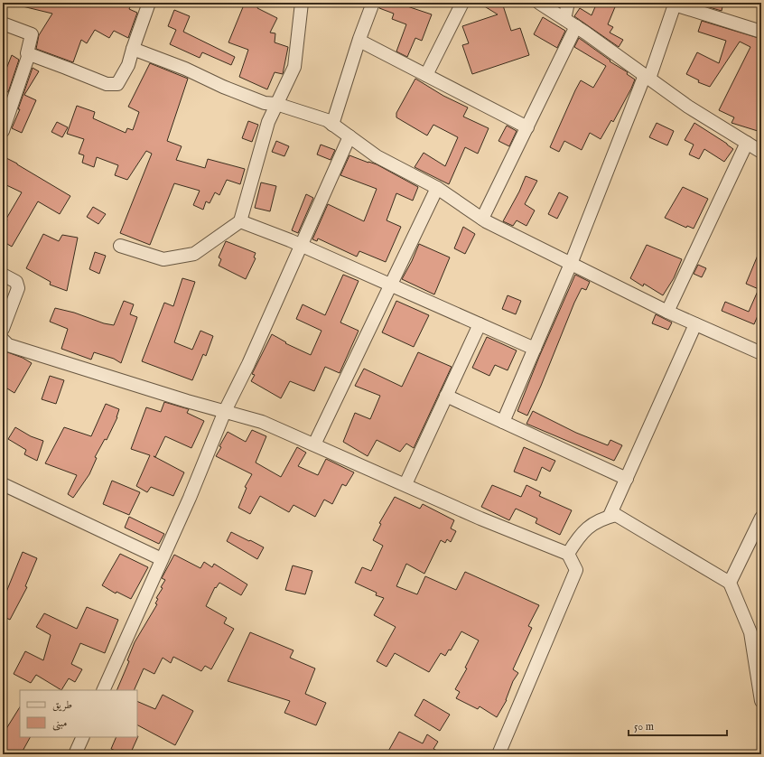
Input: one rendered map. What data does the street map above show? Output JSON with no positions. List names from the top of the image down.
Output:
{
  "legend": ["طريق", "مبنى"],
  "scale_bar": "50 m"
}
